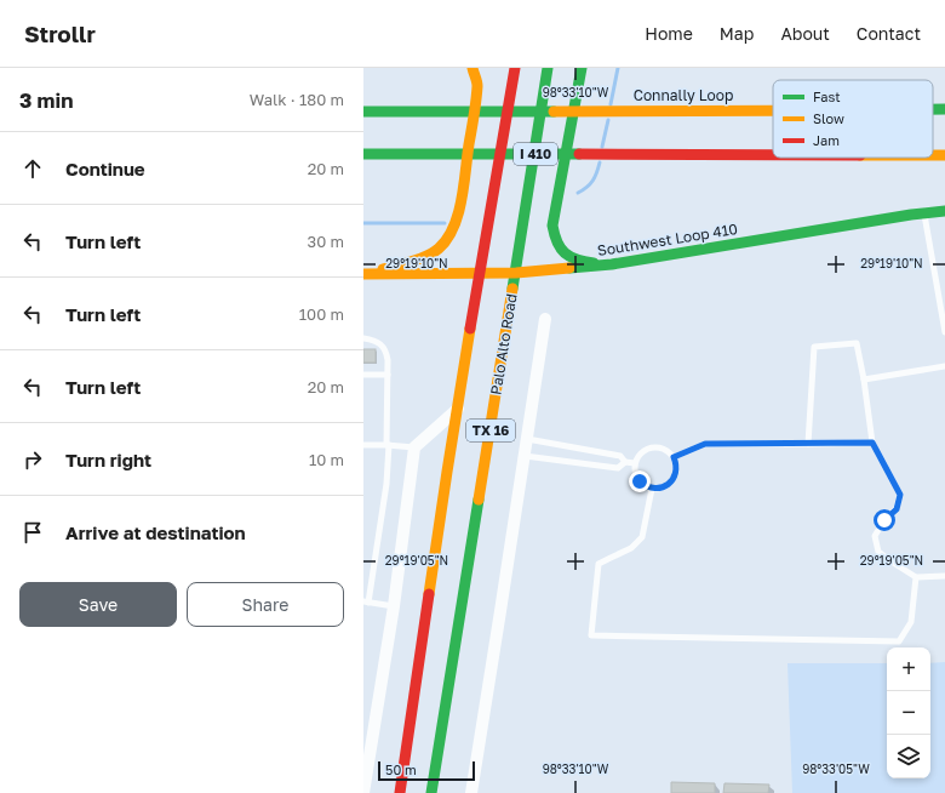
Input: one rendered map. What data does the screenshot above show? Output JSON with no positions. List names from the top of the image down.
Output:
{
  "streets": {
    "main road": [
      "Connally Loop",
      "I 410",
      "Southwest Loop 410",
      "Palo Alto Road",
      "TX 16"
    ]
  },
  "crossings": [
    ["Southwest Loop 410", "Palo Alto Road"],
    ["Southwest Loop 410", "TX 16"]
  ],
  "legend": ["Fast", "Slow", "Jam"],
  "scale_bar": "50 m",
  "page": {
    "header": "Strollr",
    "nav": [
      "Home",
      "Map",
      "About",
      "Contact"
    ],
    "heading": ["3 min", "Walk · 180 m"],
    "list": [
      ["Continue", "20 m"],
      ["Turn left", "30 m"],
      ["Turn left", "100 m"],
      ["Turn left", "20 m"],
      ["Turn right", "10 m"],
      "Arrive at destination"
    ],
    "buttons": ["Save", "Share"],
    "map_buttons": ["+", "−"],
    "scale": "50 m"
  },
  "coordinates": [
    "98°33'10\"W",
    "29°19'10\"N",
    "29°19'05\"N",
    "98°33'05\"W"
  ]
}
